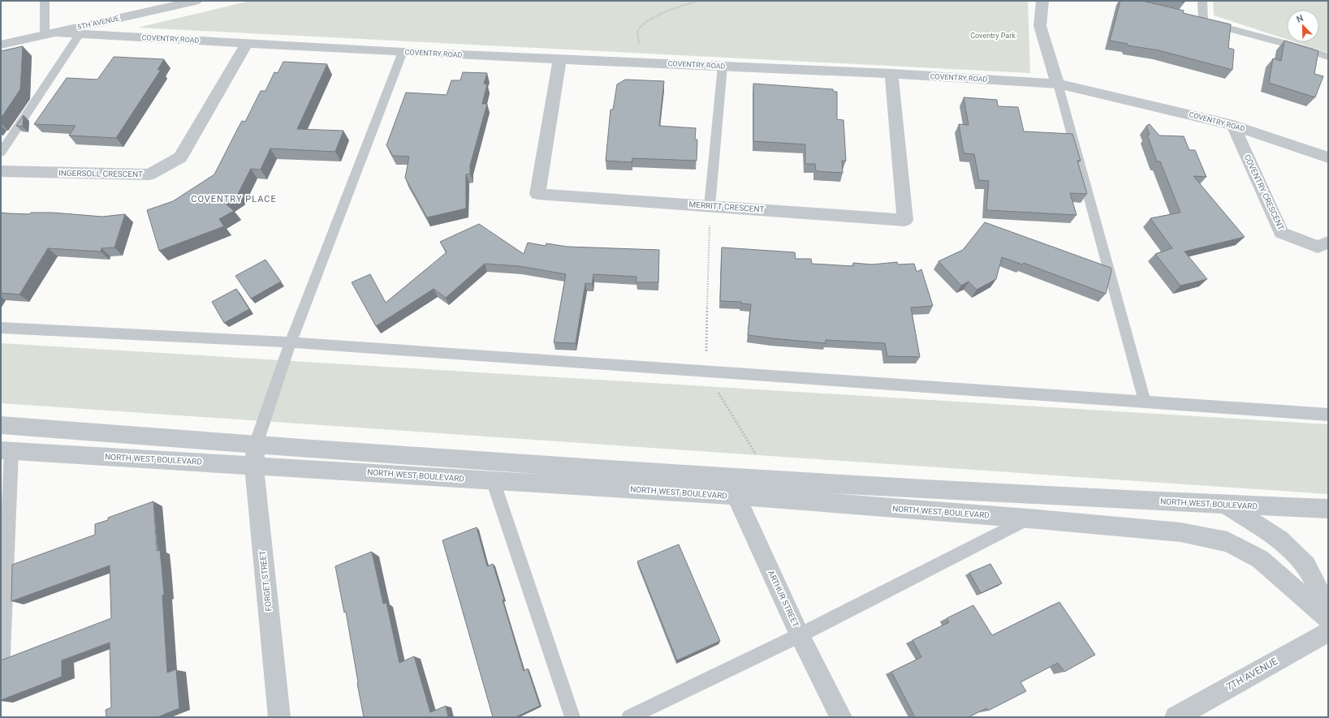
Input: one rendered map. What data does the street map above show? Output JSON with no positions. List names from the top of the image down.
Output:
{
  "streets": {
    "street": [
      "5TH AVENUE",
      "COVENTRY ROAD",
      "INGERSOLL CRESCENT",
      "COVENTRY CRESCENT",
      "MERRITT CRESCENT",
      "NORTH WEST BOULEVARD",
      "FORGET STREET",
      "ARTHUR STREET",
      "7TH AVENUE"
    ]
  },
  "crossings": [
    ["5TH AVENUE", "COVENTRY ROAD"],
    ["COVENTRY ROAD", "INGERSOLL CRESCENT"],
    ["COVENTRY ROAD", "COVENTRY CRESCENT"],
    ["COVENTRY ROAD", "MERRITT CRESCENT"],
    ["NORTH WEST BOULEVARD", "FORGET STREET"],
    ["NORTH WEST BOULEVARD", "ARTHUR STREET"]
  ],
  "districts": ["COVENTRY PLACE"],
  "parks": ["Coventry Park"],
  "north": "top left"
}
